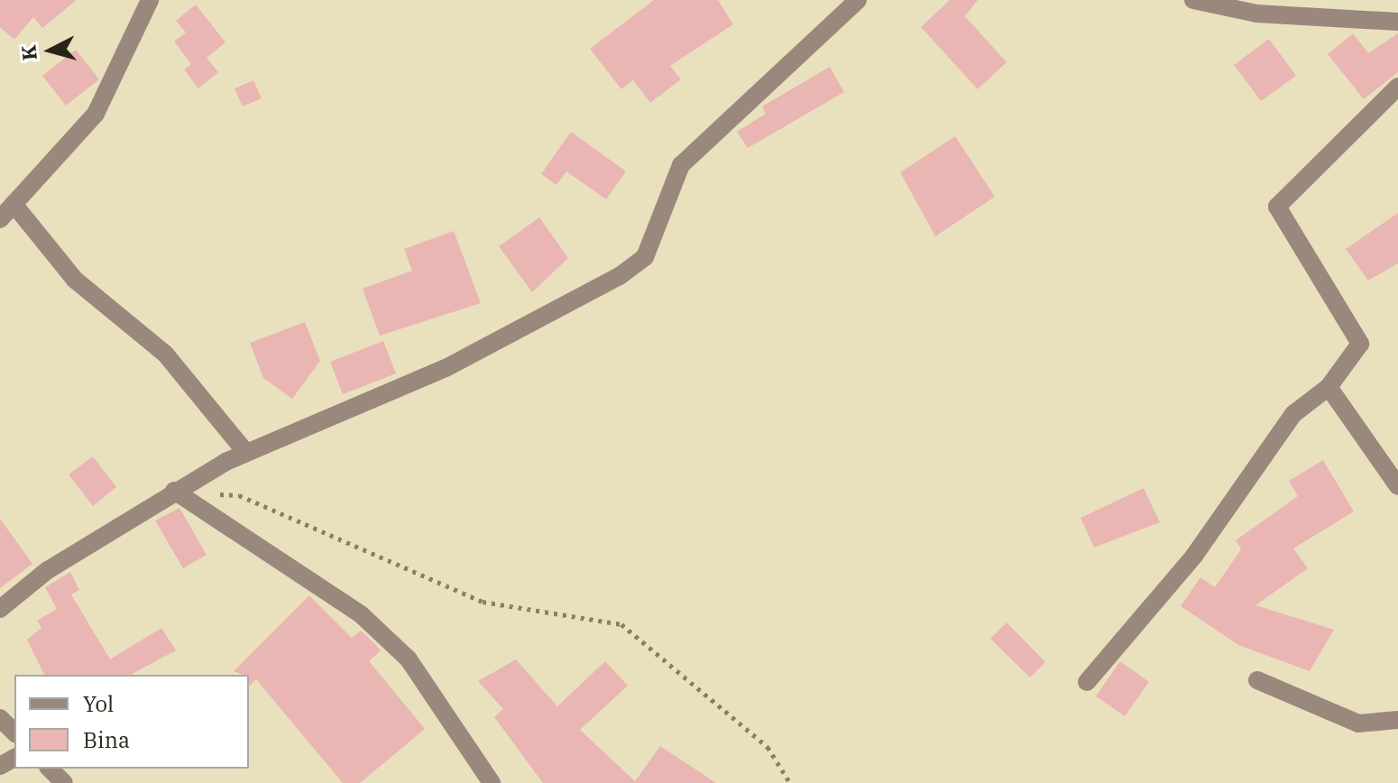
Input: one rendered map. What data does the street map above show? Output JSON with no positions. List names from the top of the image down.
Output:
{
  "legend": ["Yol", "Bina"],
  "north": "left"
}
